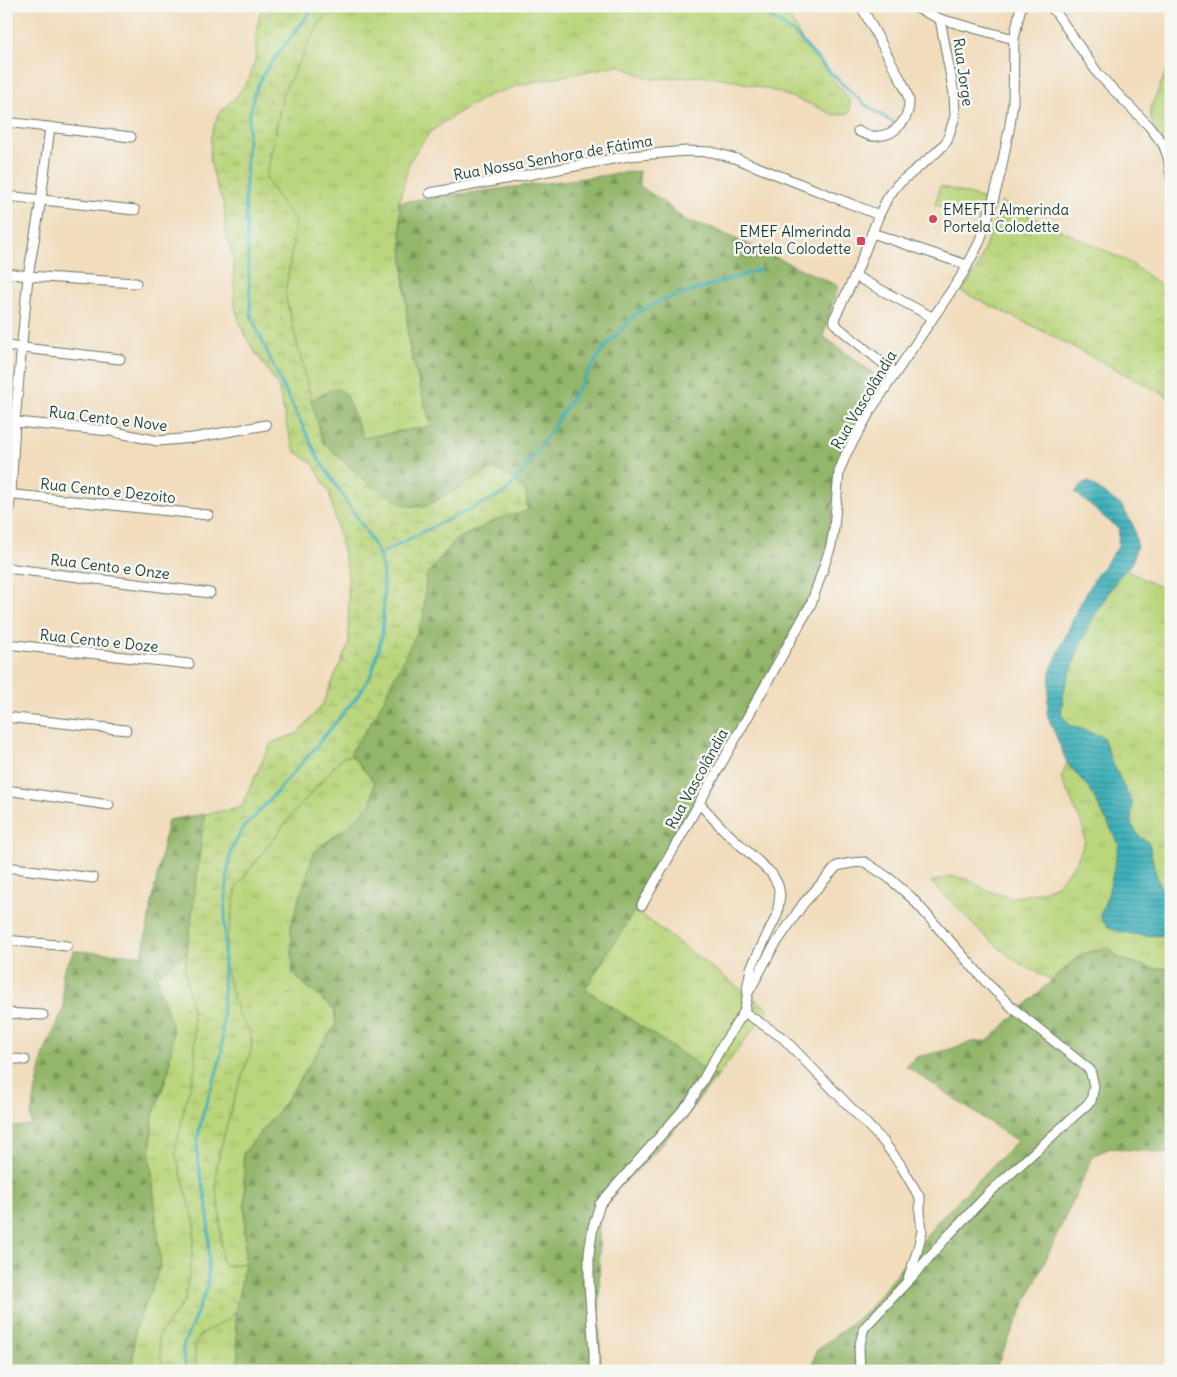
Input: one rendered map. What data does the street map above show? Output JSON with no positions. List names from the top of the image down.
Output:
{
  "streets": {
    "street": [
      "Rua Jorge",
      "Rua Nossa Senhora de Fátima",
      "Rua Vascolândia",
      "Rua Cento e Nove",
      "Rua Cento e Dezoito",
      "Rua Cento e Onze",
      "Rua Cento e Doze"
    ]
  },
  "crossings": [
    ["Rua Jorge", "Rua Nossa Senhora de Fátima"],
    ["Rua Jorge", "Rua Vascolândia"]
  ],
  "places": {
    "other": ["EMEFTI Almerinda Portela Colodette"],
    "transit": ["EMEF Almerinda Portela Colodette"]
  }
}
